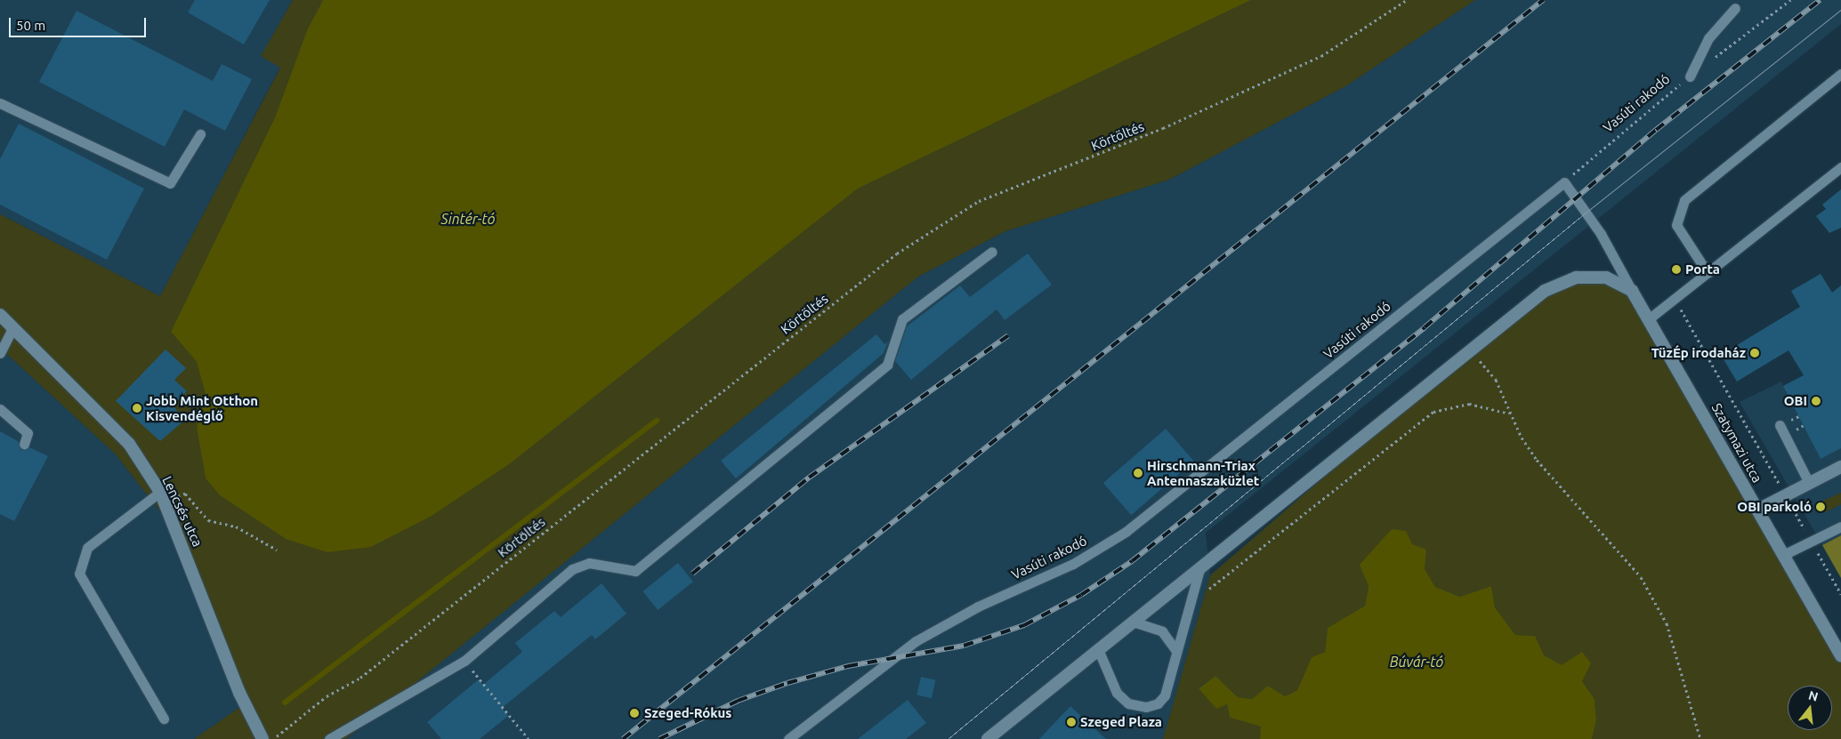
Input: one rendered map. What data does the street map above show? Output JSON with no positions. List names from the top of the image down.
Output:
{
  "streets": {
    "street": ["Szatymazi utca", "Lencsés utca"],
    "lane": ["Vasúti rakodó"],
    "path": ["Körtöltés"]
  },
  "water": ["Sintér-tó", "Búvár-tó"],
  "places": [
    "Porta",
    "TüzÉp irodaház",
    "OBI",
    "Jobb Mint Otthon Kisvendéglő",
    "Hirschmann-Triax Antennaszaküzlet",
    "OBI parkoló",
    "Szeged-Rókus",
    "Szeged Plaza"
  ],
  "scale_bar": "50 m",
  "north": "top"
}
